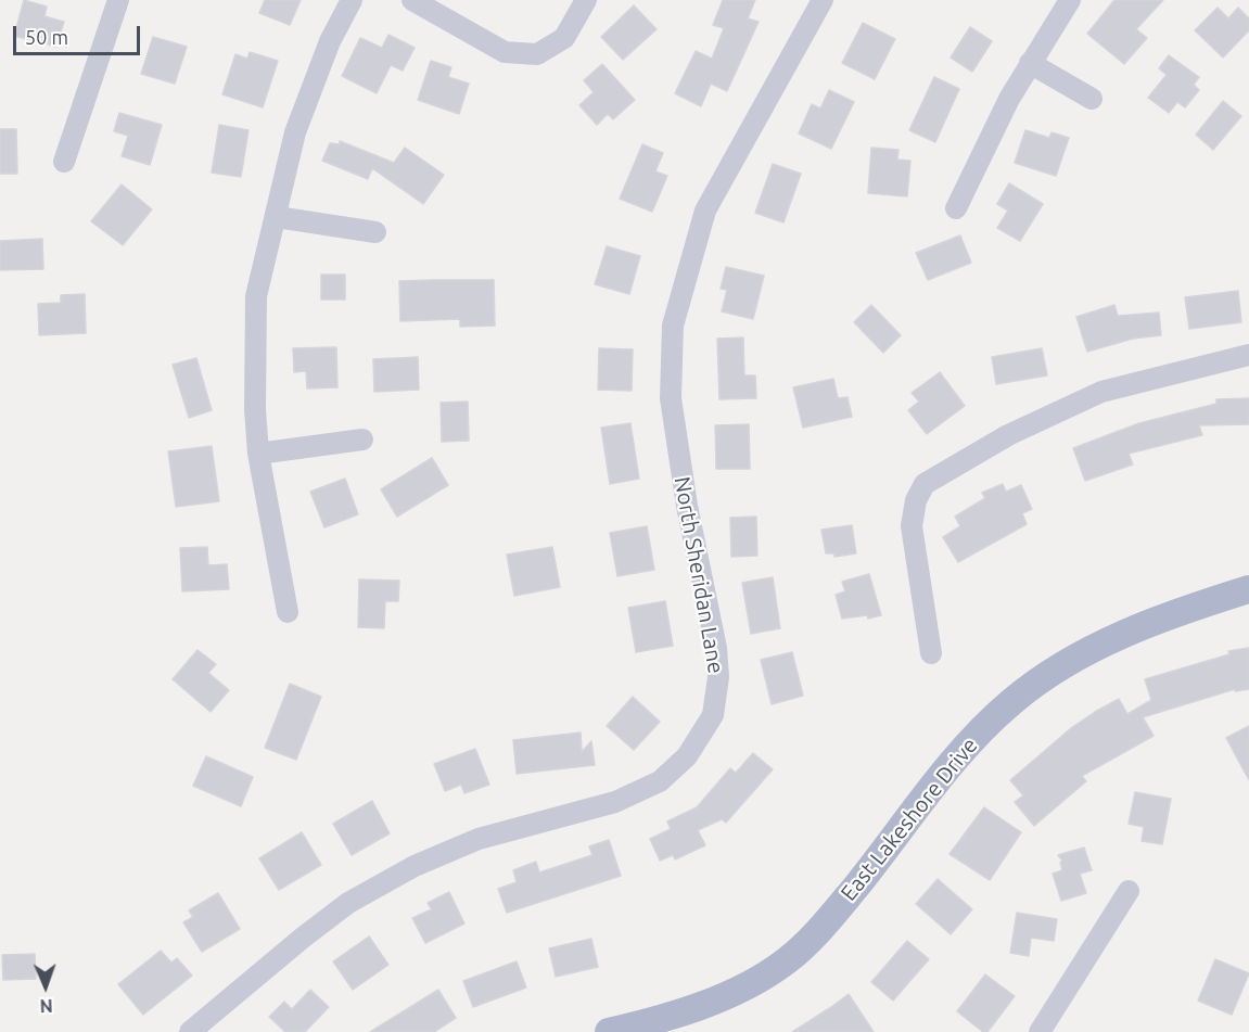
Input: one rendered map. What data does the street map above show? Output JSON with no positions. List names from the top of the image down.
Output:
{
  "streets": {
    "main road": ["East Lakeshore Drive"],
    "street": ["North Sheridan Lane"]
  },
  "scale_bar": "50 m",
  "north": "bottom"
}
